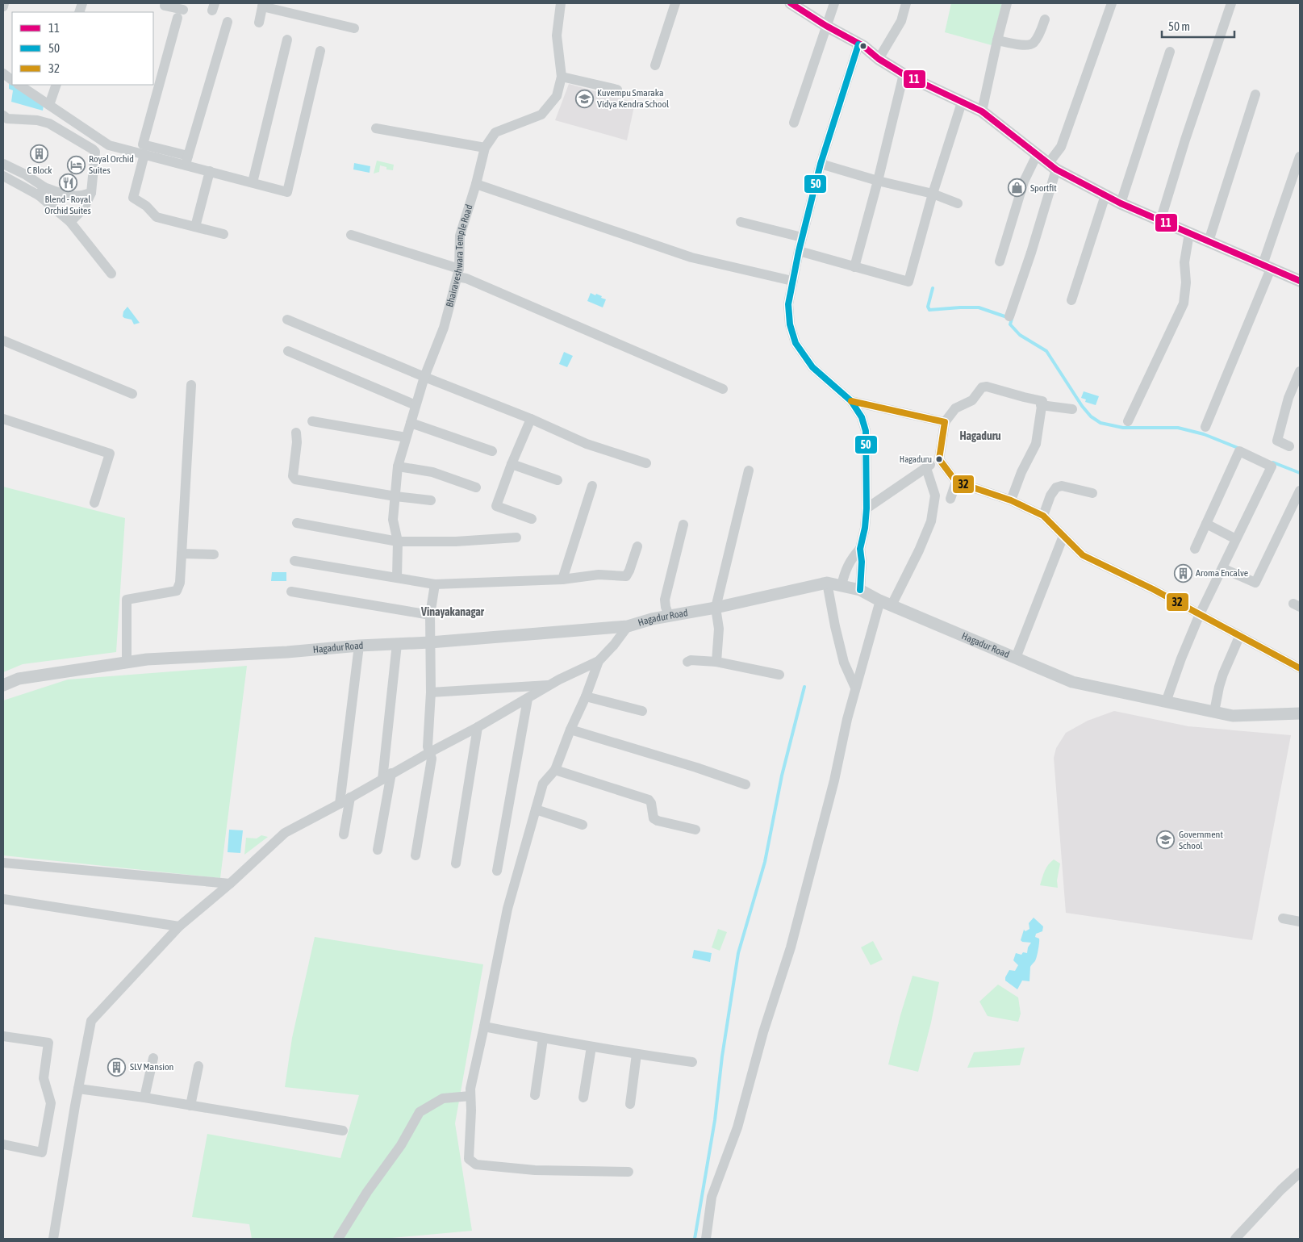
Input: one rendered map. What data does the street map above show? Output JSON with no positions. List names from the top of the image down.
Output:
{
  "streets": {
    "street": ["Bhairaveshwara Temple Road", "Hagadur Road"]
  },
  "districts": ["Hagaduru", "Vinayakanagar"],
  "places": {
    "school or university": ["Kuvempu Smaraka Vidya Kendra School", "Government School"],
    "building": ["C Block", "Aroma Encalve", "SLV Mansion"],
    "hotel": ["Royal Orchid Suites"],
    "restaurant": ["Blend - Royal Orchid Suites"],
    "shop": ["Sportfit"],
    "other": ["Hagaduru"]
  },
  "lines": ["transit line 11", "transit line 50", "transit line 32"],
  "legend": ["11", "50", "32"],
  "scale_bar": "50 m"
}
